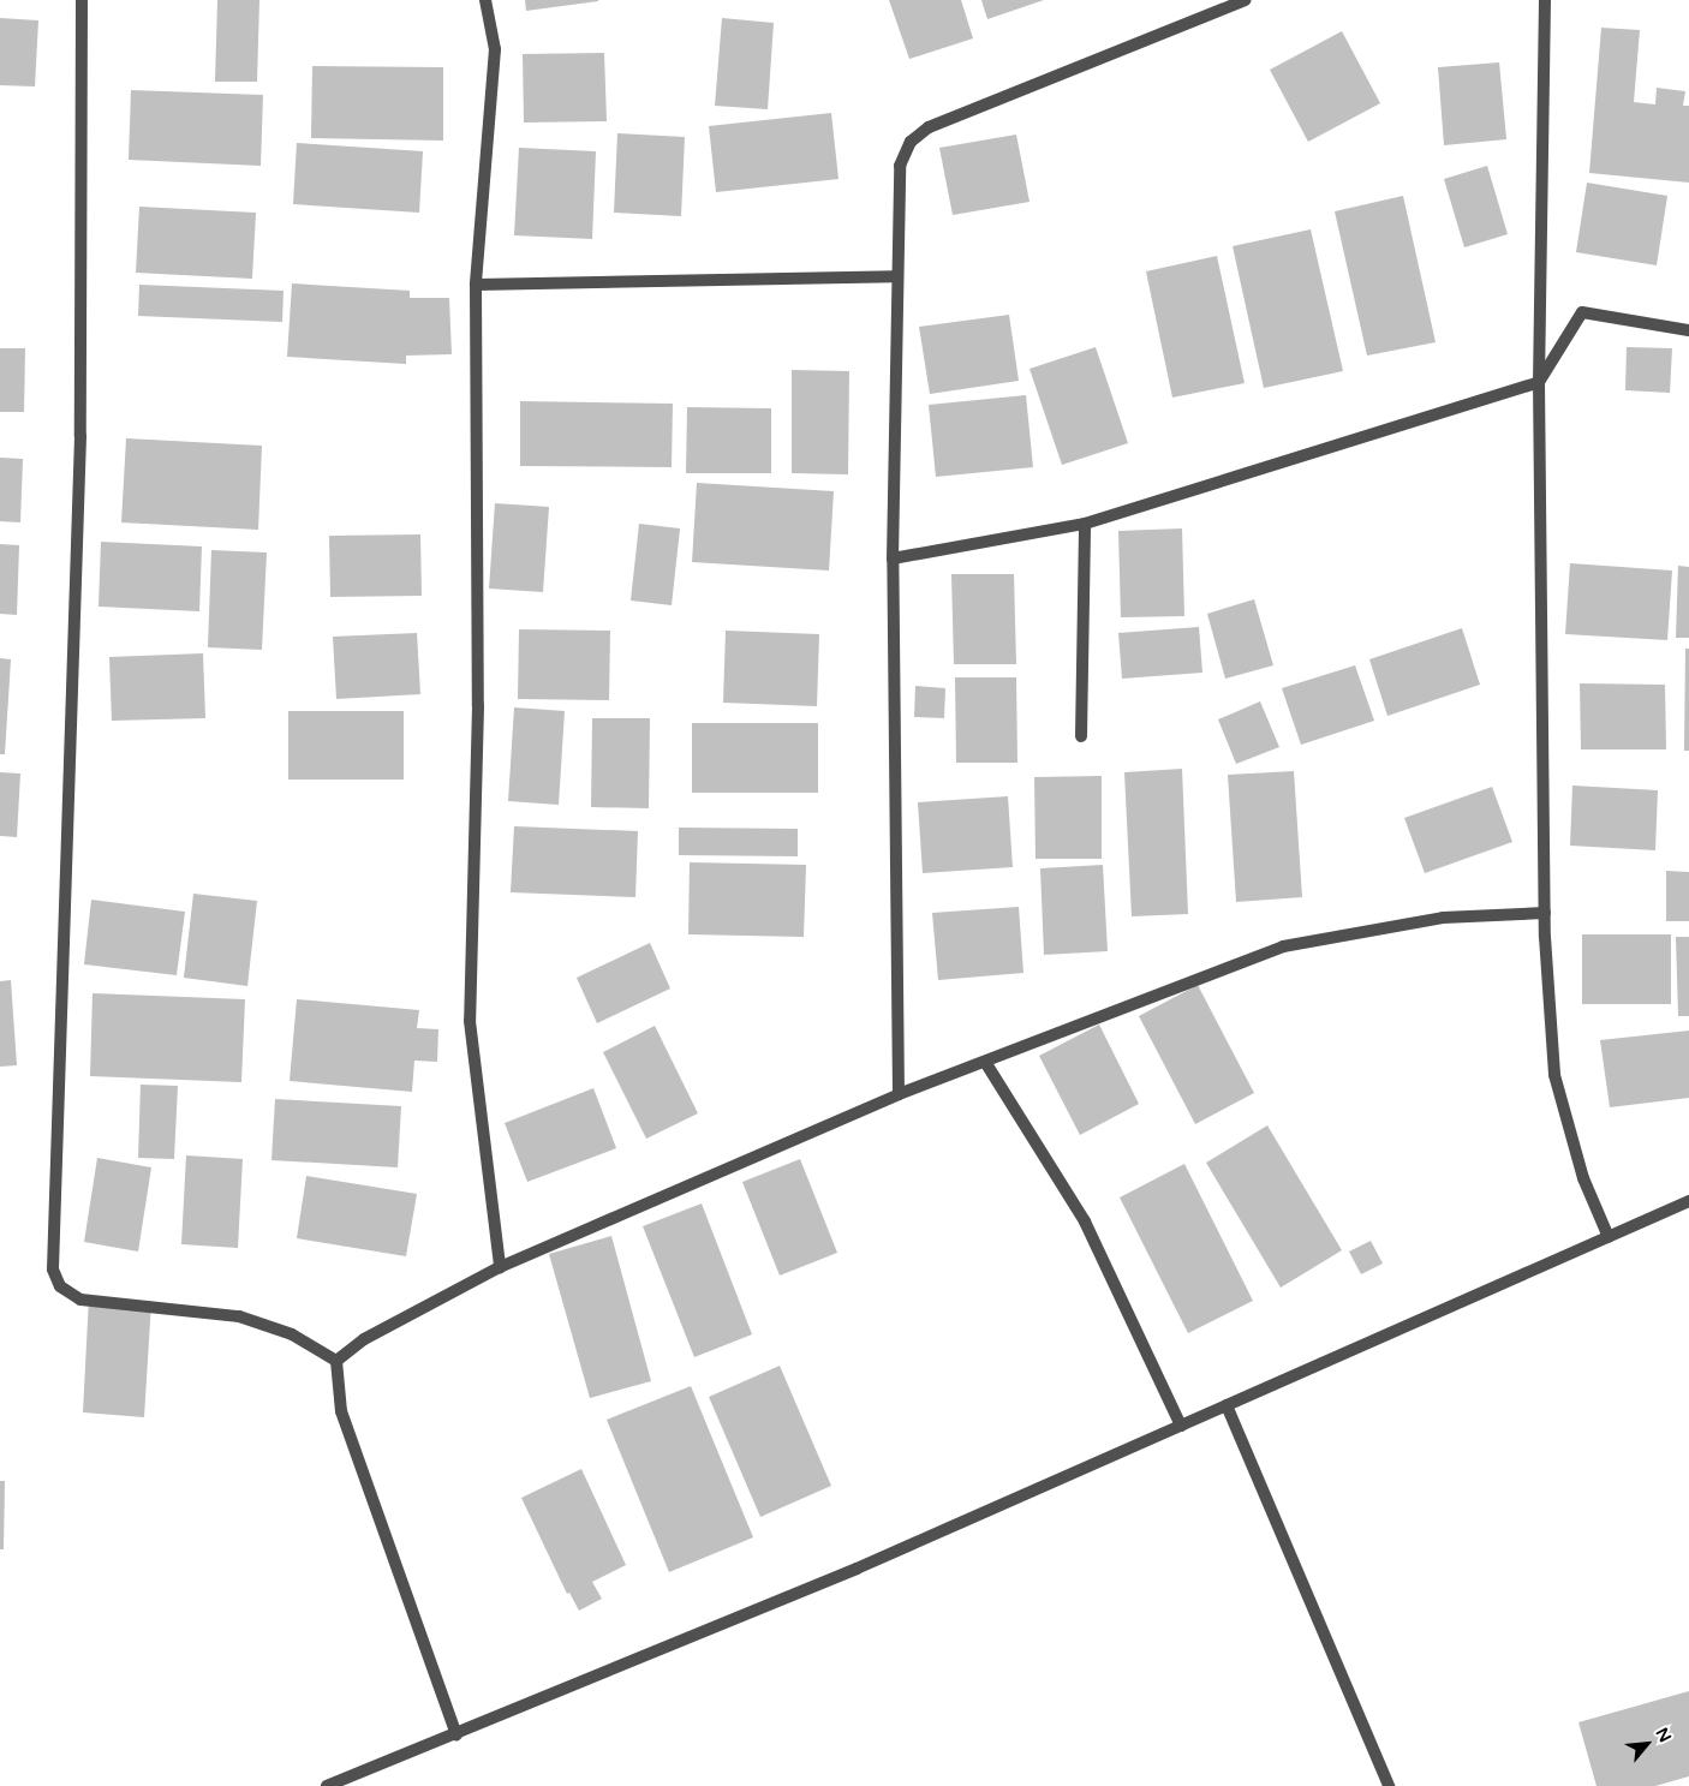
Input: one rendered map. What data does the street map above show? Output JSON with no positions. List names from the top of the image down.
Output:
{
  "north": "top right"
}
